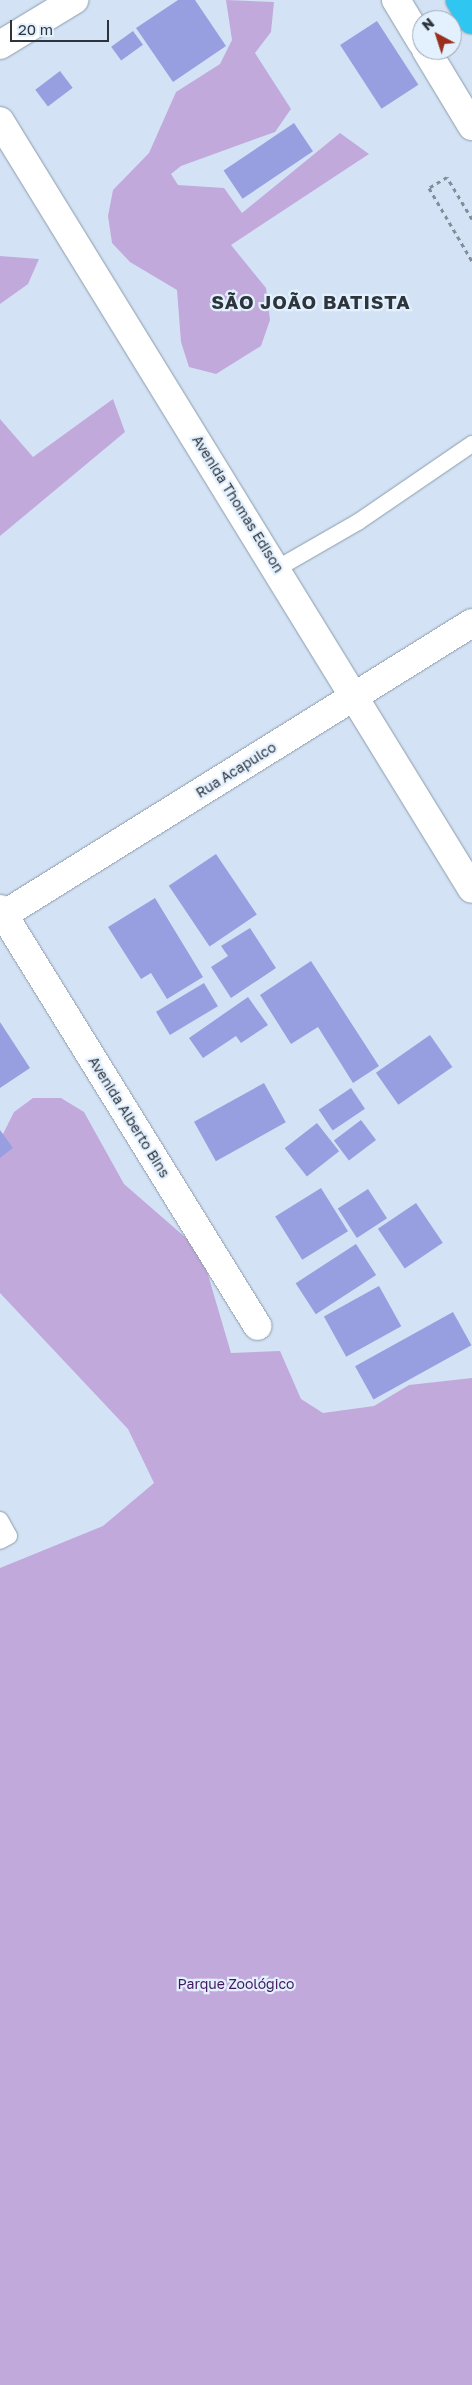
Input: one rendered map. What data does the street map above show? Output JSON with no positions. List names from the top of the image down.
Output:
{
  "streets": {
    "street": ["Avenida Thomas Edison", "Rua Acapulco", "Avenida Alberto Bins"]
  },
  "crossings": [
    ["Avenida Thomas Edison", "Rua Acapulco"],
    ["Rua Acapulco", "Avenida Alberto Bins"]
  ],
  "districts": ["SÃO JOÃO BATISTA"],
  "parks": ["Parque Zoológico"],
  "scale_bar": "20 m",
  "north": "top left"
}
